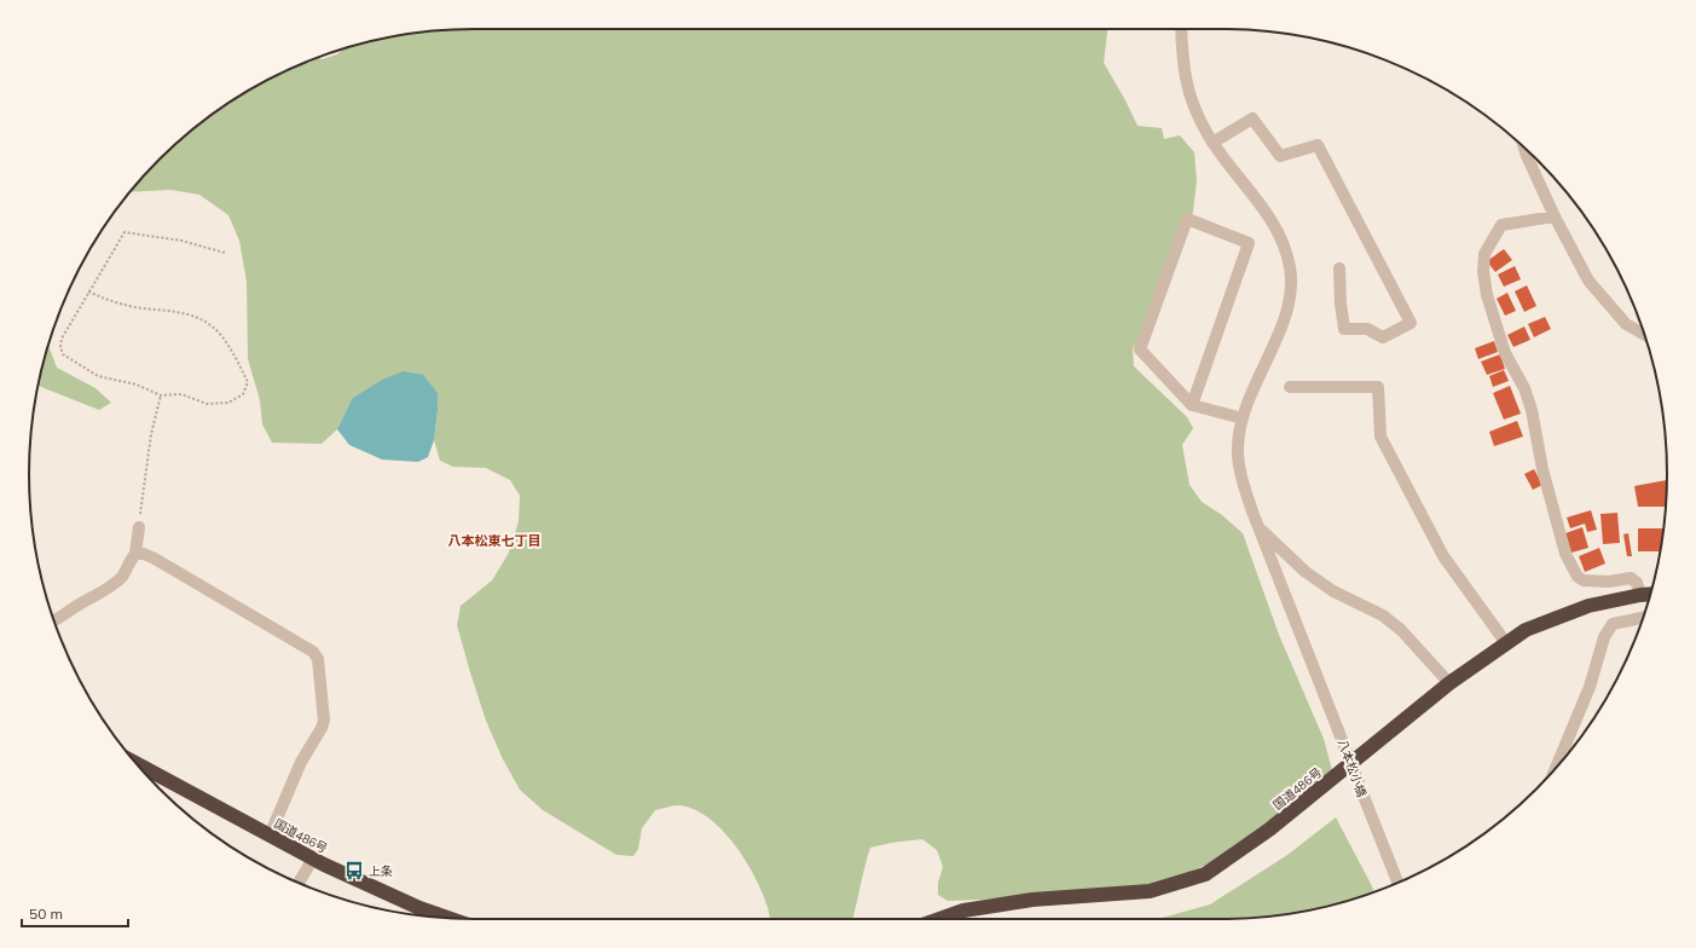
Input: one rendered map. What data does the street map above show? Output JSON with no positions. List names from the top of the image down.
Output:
{
  "streets": {
    "highway": ["国道486号"],
    "street": ["八本松小橋"]
  },
  "districts": ["八本松東七丁目"],
  "places": {
    "bus stop": ["上条"]
  },
  "scale_bar": "50 m"
}
